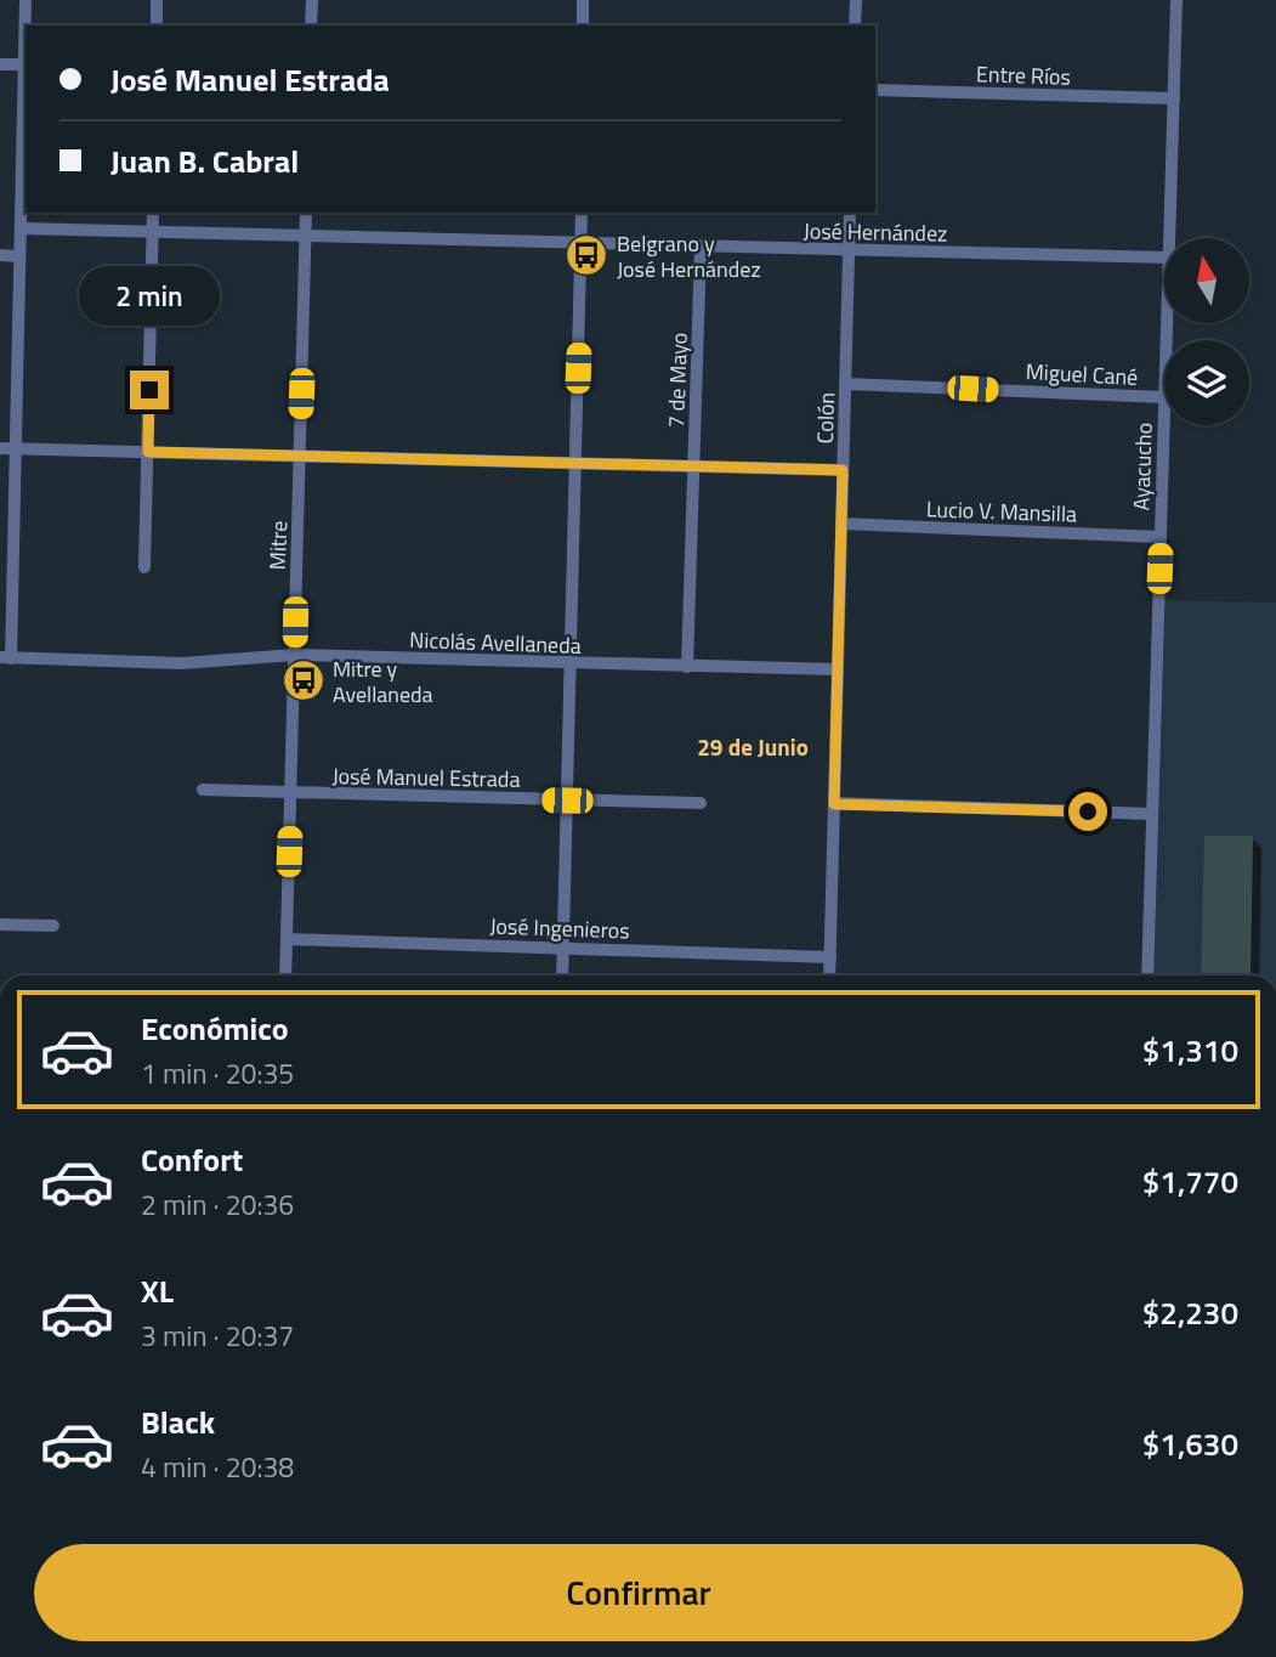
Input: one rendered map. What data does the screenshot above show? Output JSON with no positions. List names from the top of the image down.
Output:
{
  "streets": {
    "street": [
      "Entre Ríos",
      "José Hernández",
      "Miguel Cané",
      "7 de Mayo",
      "Colón",
      "Ayacucho",
      "Lucio V. Mansilla",
      "Mitre",
      "Nicolás Avellaneda",
      "José Manuel Estrada",
      "José Ingenieros"
    ]
  },
  "crossings": [
    ["Entre Ríos", "Ayacucho"],
    ["José Hernández", "7 de Mayo"],
    ["José Hernández", "Colón"],
    ["José Hernández", "Mitre"],
    ["Miguel Cané", "Colón"],
    ["Miguel Cané", "Ayacucho"],
    ["7 de Mayo", "Nicolás Avellaneda"],
    ["Colón", "Lucio V. Mansilla"],
    ["Colón", "Nicolás Avellaneda"],
    ["Colón", "José Ingenieros"],
    ["Ayacucho", "Lucio V. Mansilla"],
    ["Mitre", "Nicolás Avellaneda"],
    ["Mitre", "José Manuel Estrada"],
    ["Mitre", "José Ingenieros"]
  ],
  "districts": ["29 de Junio"],
  "places": {
    "bus stop": ["Belgrano y José Hernández", "Mitre y Avellaneda"]
  },
  "north": "top",
  "page": {
    "banner": ["José Manuel Estrada", "Juan B. Cabral"],
    "bubble": "2 min",
    "list": [
      {
        "name": "Económico",
        "note": "1 min · 20:35",
        "value": "$1,310"
      },
      {
        "name": "Confort",
        "note": "2 min · 20:36",
        "value": "$1,770"
      },
      {
        "name": "XL",
        "note": "3 min · 20:37",
        "value": "$2,230"
      },
      {
        "name": "Black",
        "note": "4 min · 20:38",
        "value": "$1,630"
      }
    ],
    "buttons": "Confirmar"
  }
}
